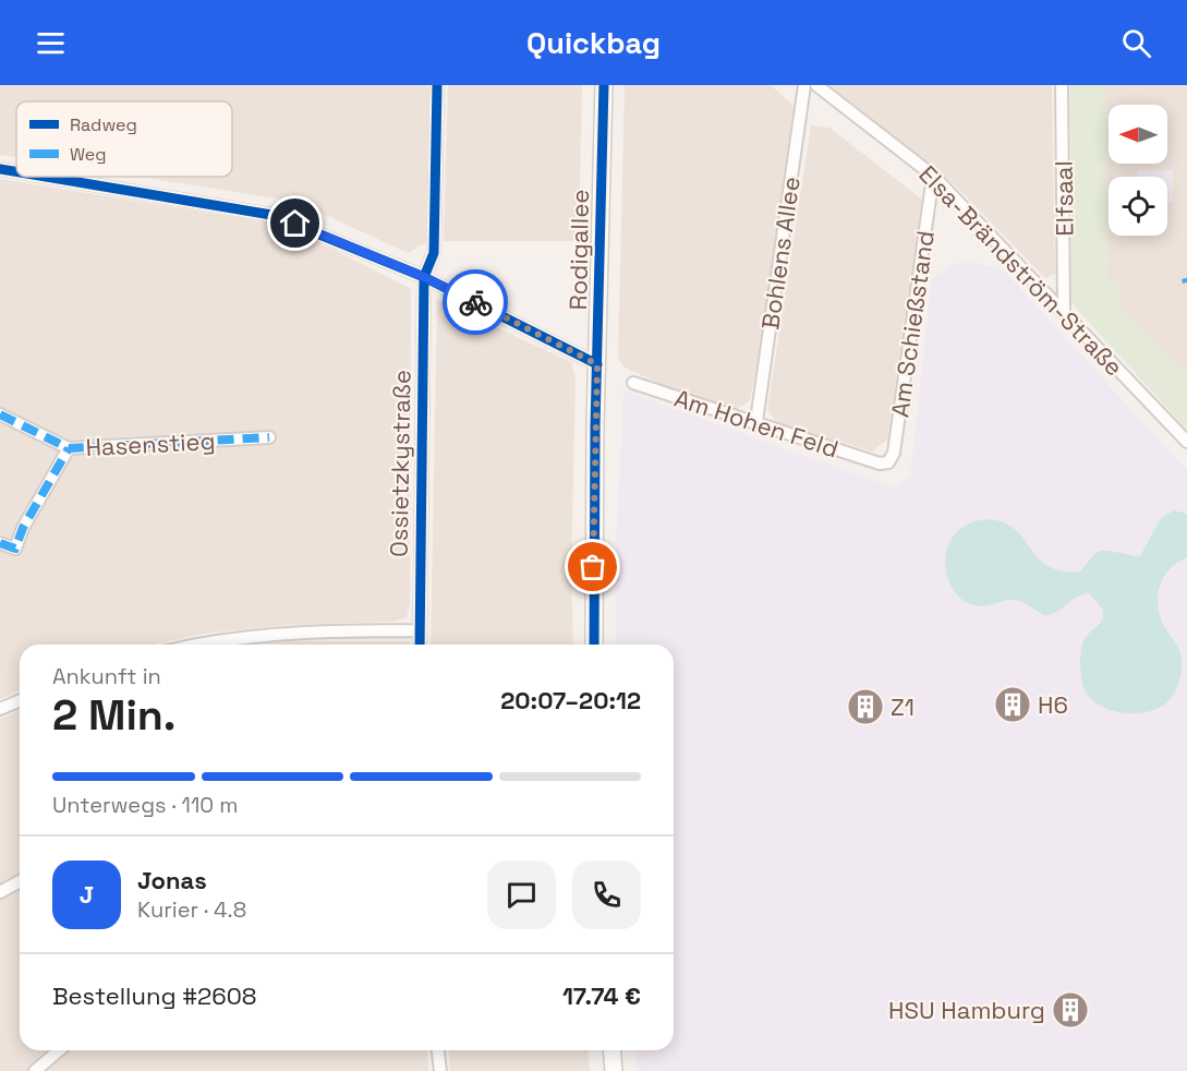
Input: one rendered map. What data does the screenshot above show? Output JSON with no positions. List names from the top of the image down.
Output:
{
  "streets": {
    "main road": ["Rodigallee"],
    "street": [
      "Elfsaal",
      "Bohlens Allee",
      "Elsa-Brändström-Straße",
      "Am Schießstand",
      "Am Hohen Feld",
      "Hasenstieg",
      "Ossietzkystraße"
    ]
  },
  "crossings": [
    ["Elfsaal", "Elsa-Brändström-Straße"],
    ["Bohlens Allee", "Am Hohen Feld"],
    ["Elsa-Brändström-Straße", "Am Schießstand"],
    ["Am Schießstand", "Am Hohen Feld"]
  ],
  "places": {
    "building": ["H6", "Z1", "HSU Hamburg"]
  },
  "legend": ["Radweg", "Weg"],
  "north": "left",
  "page": {
    "header": "Quickbag",
    "heading": ["2 Min.", "Ankunft in", "20:07–20:12"],
    "panel": [
      "Jonas",
      "Kurier · 4.8",
      "Bestellung #2608",
      "17.74 €"
    ],
    "bar": "Unterwegs · 110 m",
    "round": "J"
  }
}
